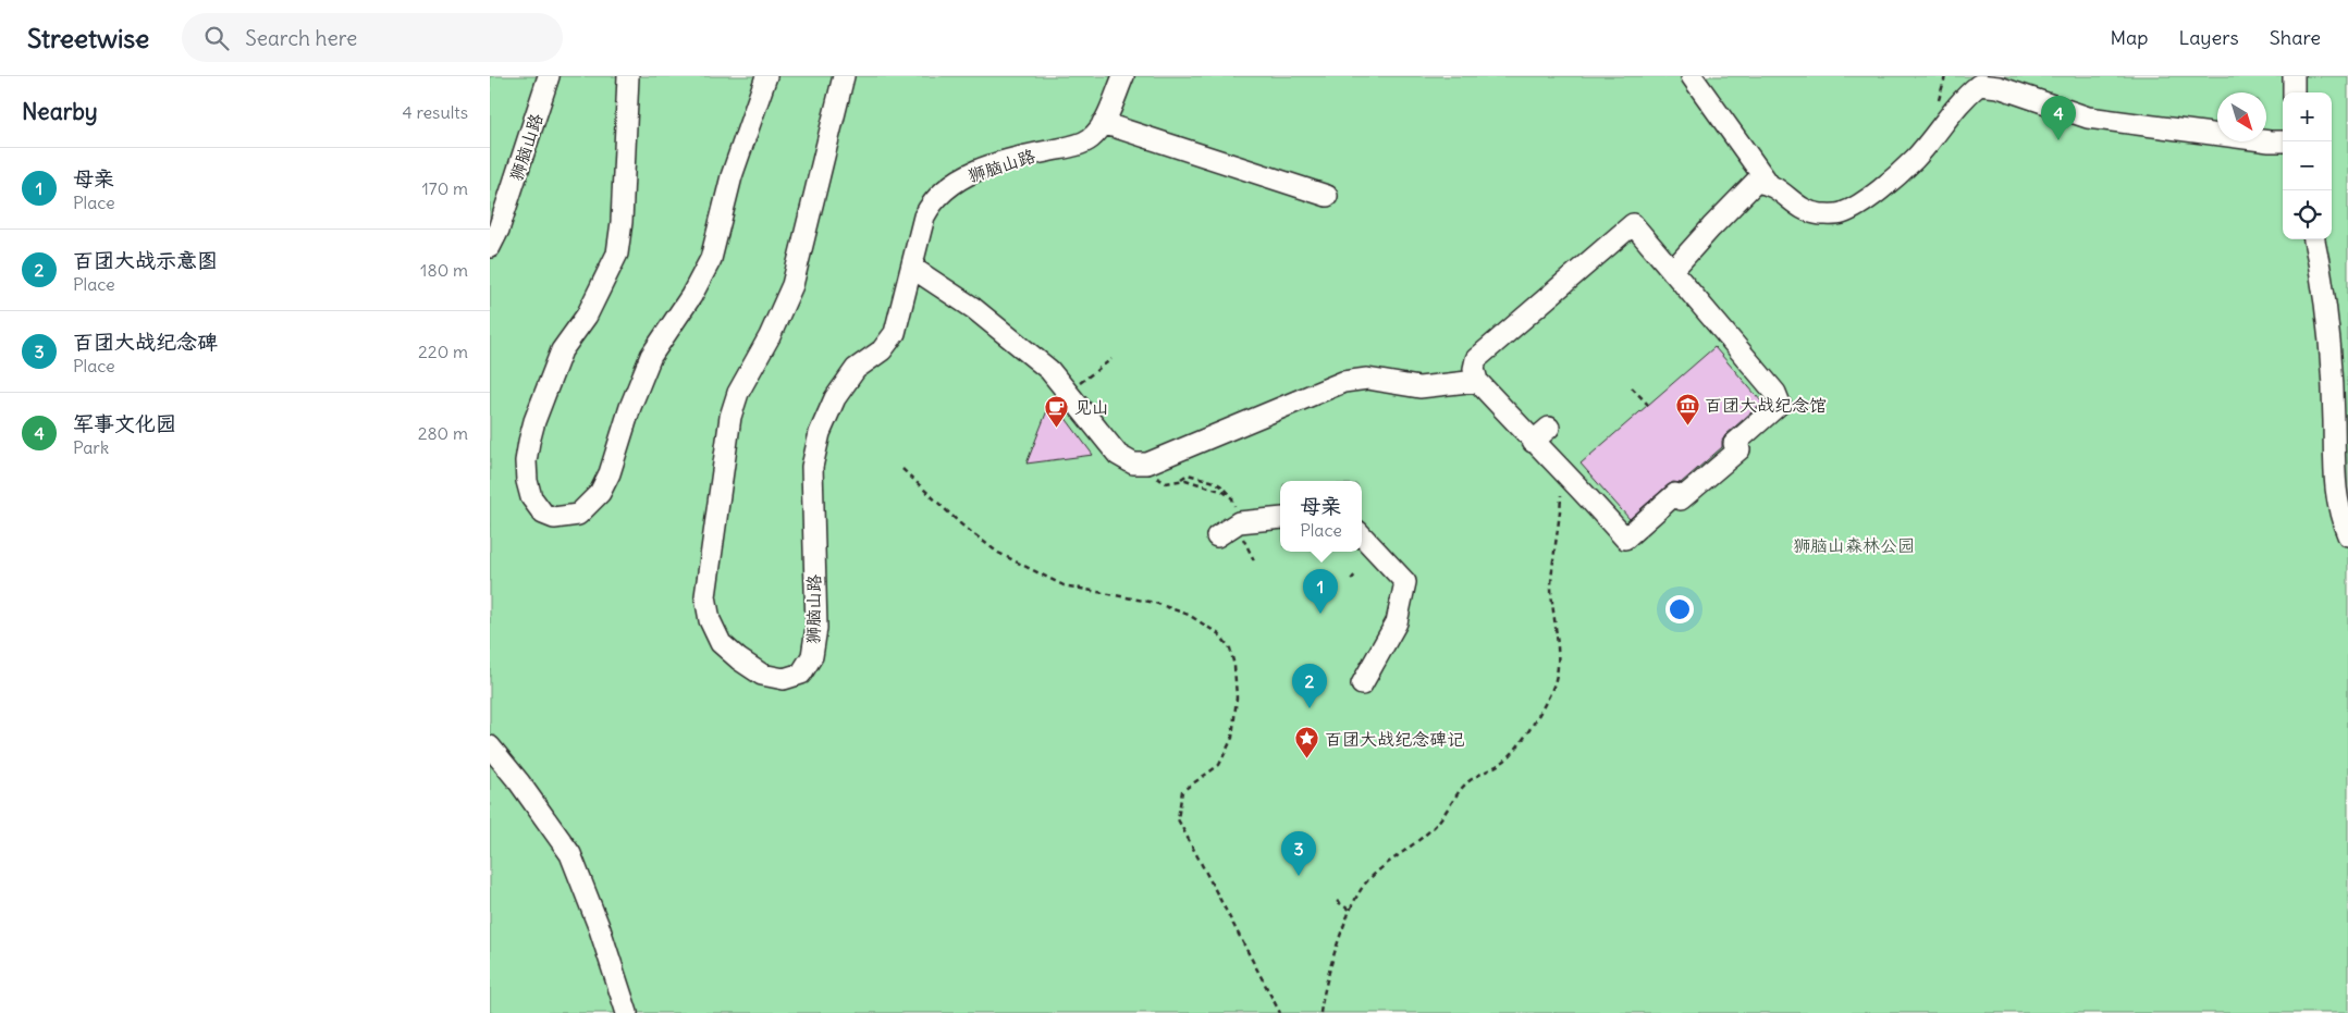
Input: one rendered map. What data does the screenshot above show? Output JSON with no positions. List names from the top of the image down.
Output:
{
  "streets": {
    "street": ["狮脑山路"]
  },
  "parks": ["狮脑山森林公园"],
  "places": {
    "museum": ["百团大战纪念馆"],
    "cafe": ["见山"],
    "place": ["百团大战纪念碑记"]
  },
  "north": "bottom right",
  "page": {
    "header": "Streetwise",
    "search": "Search here",
    "nav": ["Map", "Layers", "Share"],
    "heading": ["Nearby", "4 results"],
    "map_buttons": ["+", "−"],
    "pins": [
      "4",
      "1",
      "2",
      "3"
    ],
    "list": [
      {
        "mark": "1",
        "name": "母亲",
        "note": "Place",
        "value": "170 m"
      },
      {
        "mark": "2",
        "name": "百团大战示意图",
        "note": "Place",
        "value": "180 m"
      },
      {
        "mark": "3",
        "name": "百团大战纪念碑",
        "note": "Place",
        "value": "220 m"
      },
      {
        "mark": "4",
        "name": "军事文化园",
        "note": "Park",
        "value": "280 m"
      }
    ],
    "popup": ["母亲", "Place"]
  }
}
